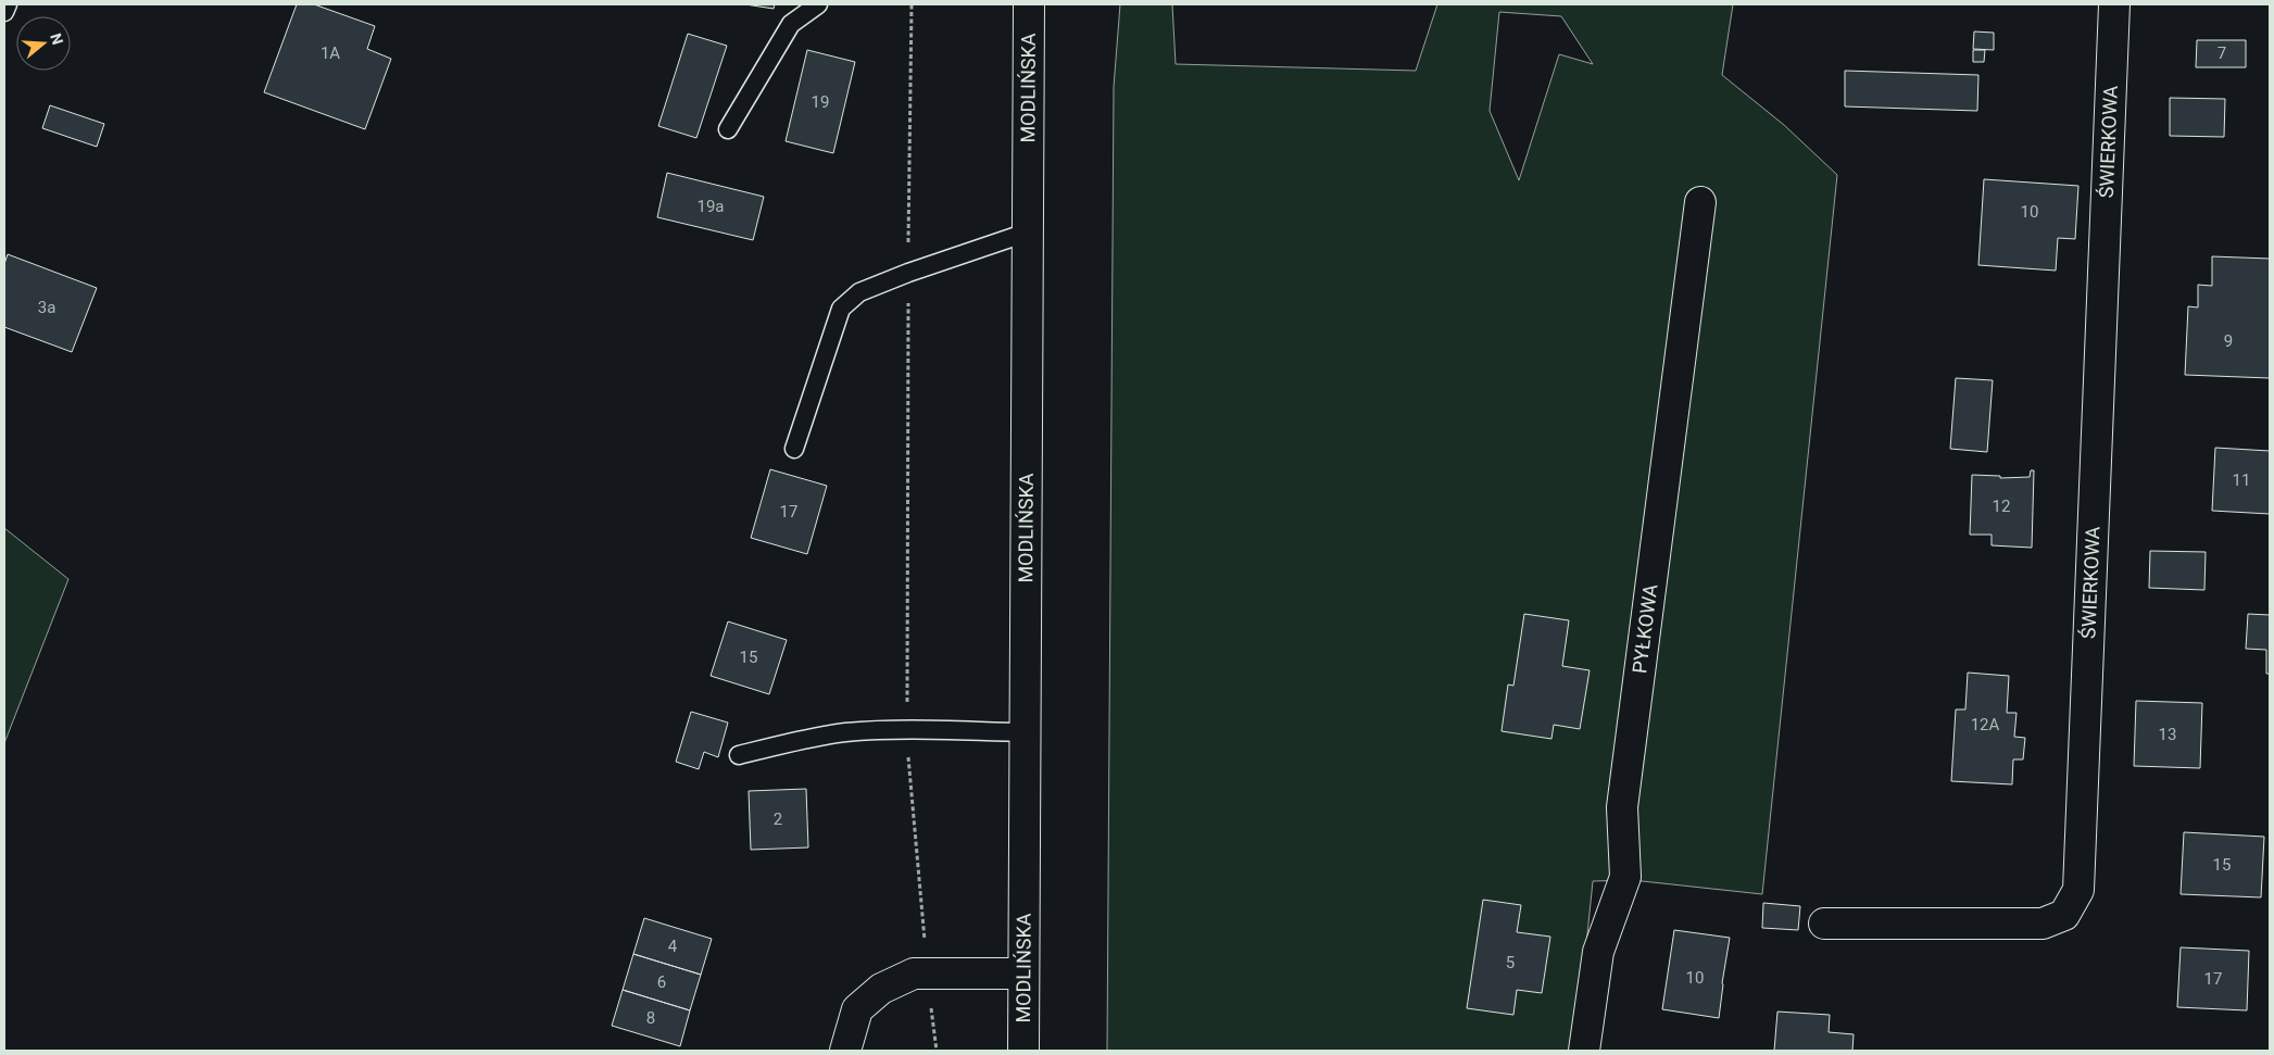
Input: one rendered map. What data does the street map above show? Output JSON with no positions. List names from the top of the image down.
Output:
{
  "streets": {
    "street": ["MODLIŃSKA", "ŚWIERKOWA", "PYŁKOWA"]
  },
  "house_numbers": [
    "1A",
    "7",
    "19",
    "19a",
    "10",
    "3a",
    "9",
    "11",
    "12",
    "17",
    "15",
    "12A",
    "13",
    "2",
    "15",
    "4",
    "5",
    "10",
    "17",
    "6",
    "8"
  ],
  "north": "right"
}
